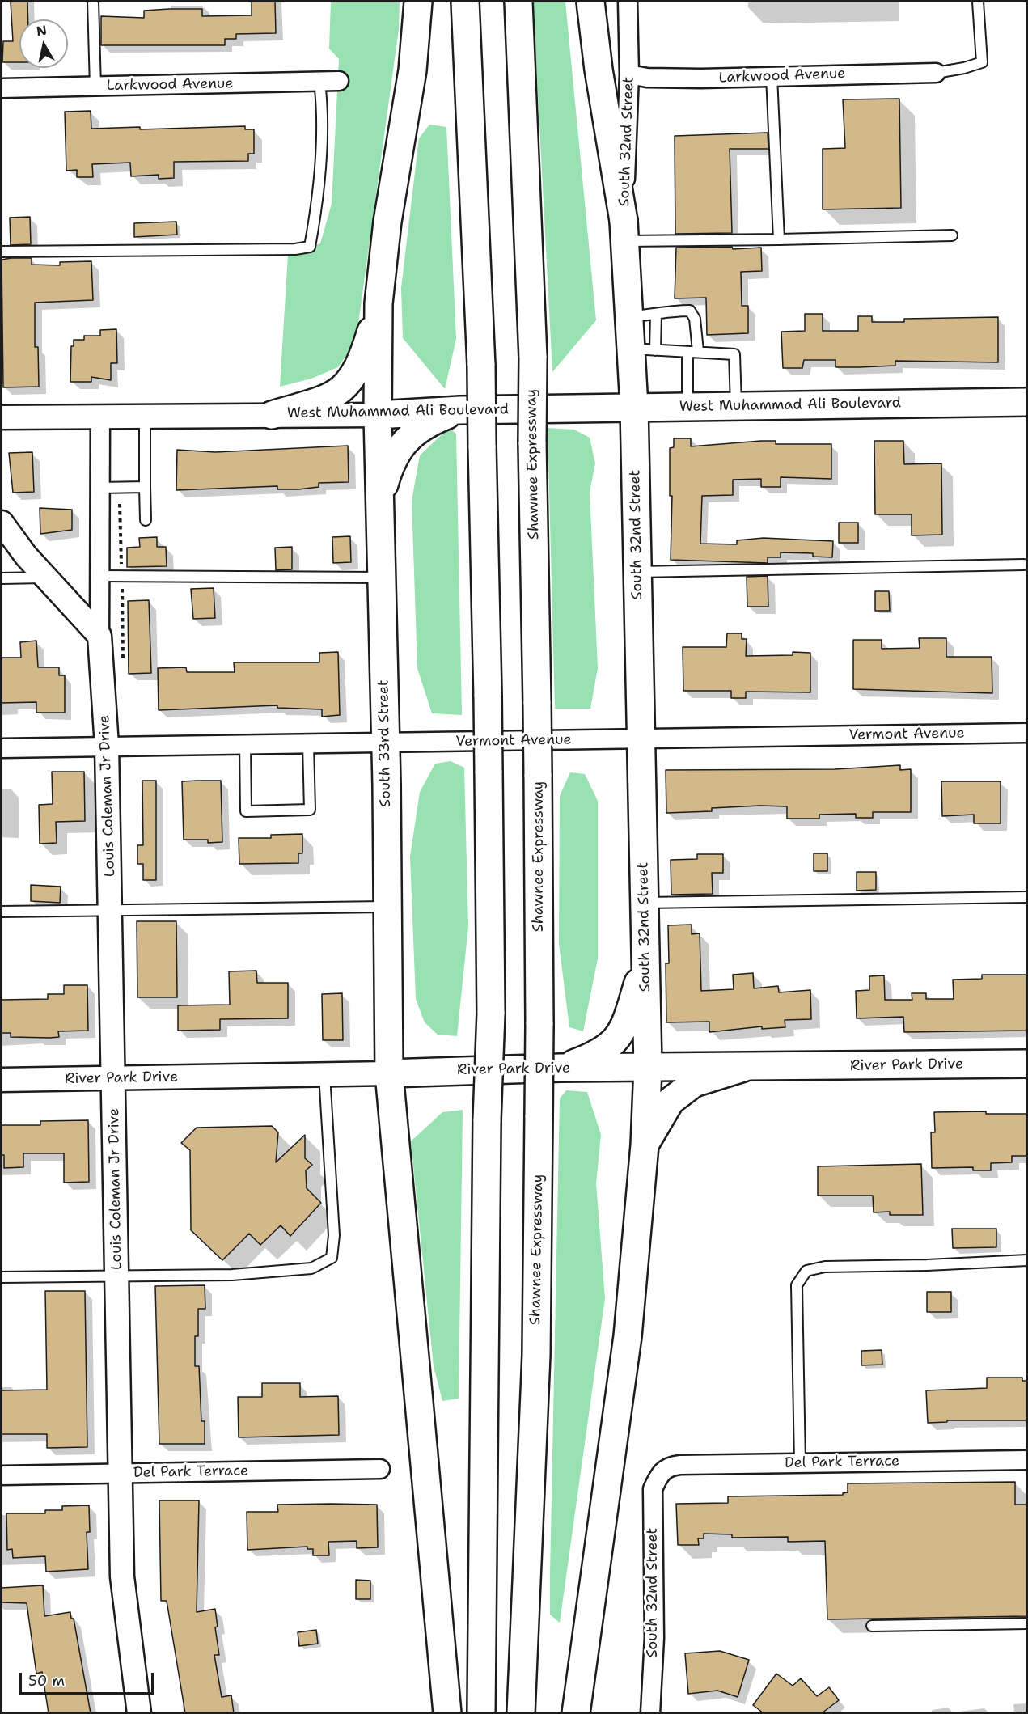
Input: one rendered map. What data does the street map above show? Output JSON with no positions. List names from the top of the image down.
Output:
{
  "streets": {
    "main road": [
      "South 32nd Street",
      "West Muhammad Ali Boulevard",
      "Shawnee Expressway",
      "South 33rd Street",
      "River Park Drive"
    ],
    "street": [
      "Larkwood Avenue",
      "Vermont Avenue",
      "Louis Coleman Jr Drive",
      "Del Park Terrace"
    ]
  },
  "crossings": [
    ["Larkwood Avenue", "South 32nd Street"],
    ["South 32nd Street", "West Muhammad Ali Boulevard"],
    ["South 32nd Street", "Vermont Avenue"],
    ["South 32nd Street", "River Park Drive"],
    ["South 32nd Street", "Del Park Terrace"],
    ["West Muhammad Ali Boulevard", "South 33rd Street"],
    ["West Muhammad Ali Boulevard", "Louis Coleman Jr Drive"],
    ["Vermont Avenue", "South 33rd Street"],
    ["Vermont Avenue", "Louis Coleman Jr Drive"],
    ["South 33rd Street", "River Park Drive"],
    ["Louis Coleman Jr Drive", "River Park Drive"],
    ["Louis Coleman Jr Drive", "Del Park Terrace"]
  ],
  "scale_bar": "50 m",
  "north": "top"
}
